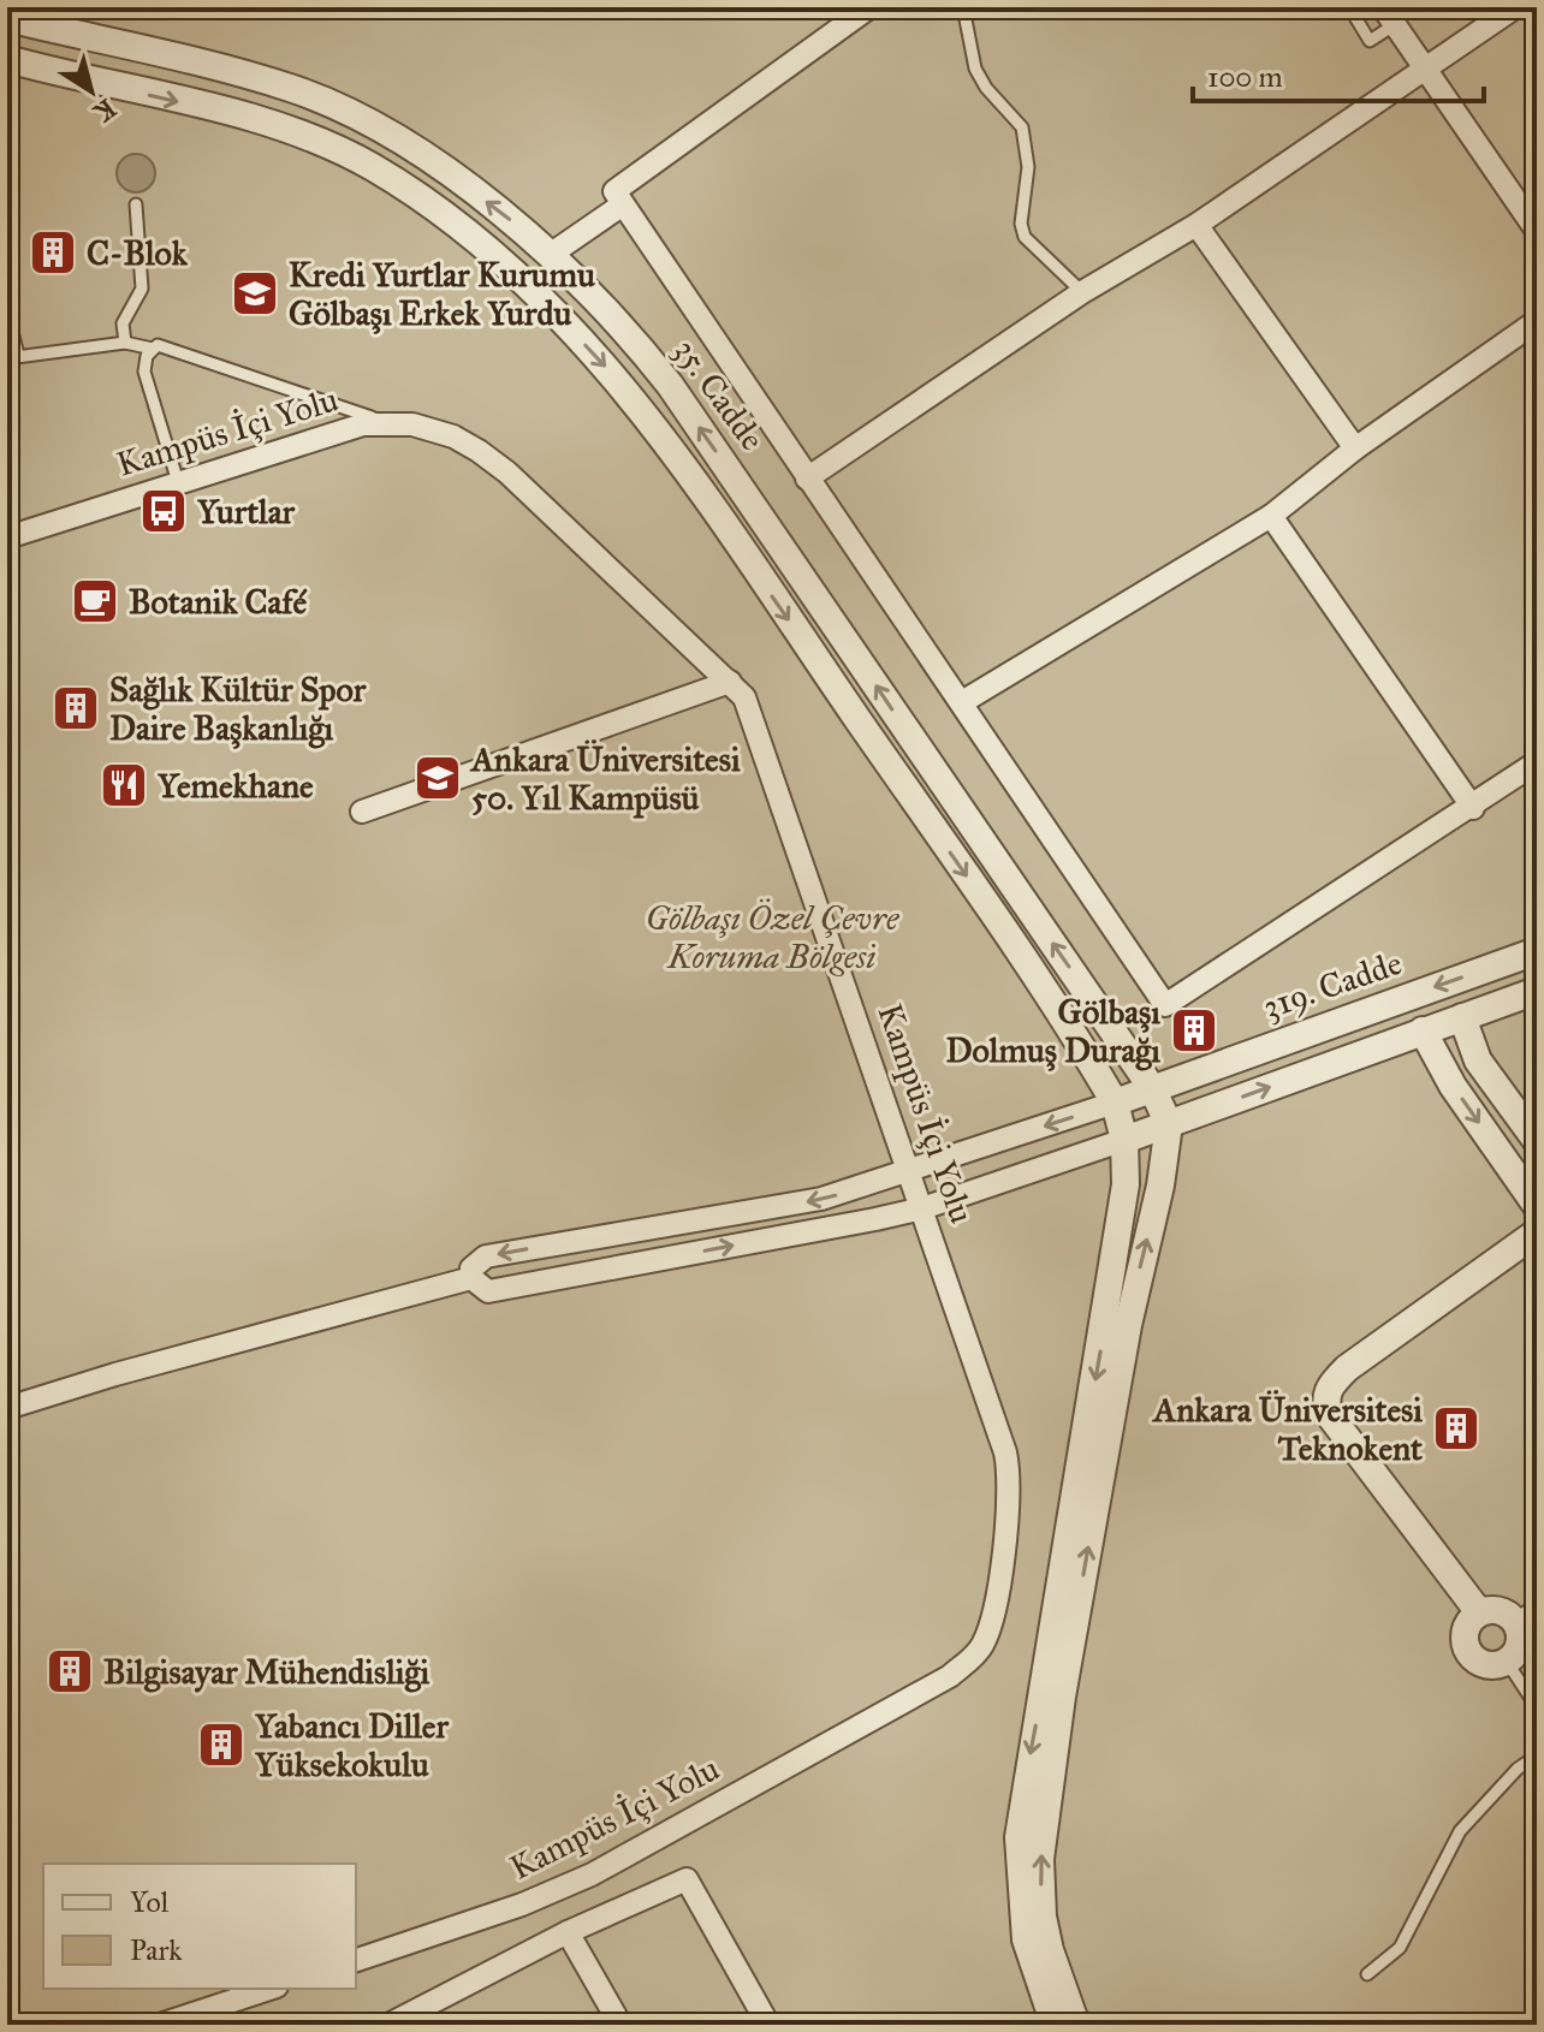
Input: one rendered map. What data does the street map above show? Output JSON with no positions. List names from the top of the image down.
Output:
{
  "streets": {
    "street": ["35. Cadde", "Kampüs İçi Yolu", "319. Cadde"]
  },
  "crossings": [
    ["35. Cadde", "319. Cadde"]
  ],
  "parks": ["Gölbaşı Özel Çevre Koruma Bölgesi"],
  "places": {
    "building": [
      "C-Blok",
      "Sağlık Kültür Spor Daire Başkanlığı",
      "Gölbaşı Dolmuş Durağı",
      "Ankara Üniversitesi Teknokent",
      "Bilgisayar Mühendisliği",
      "Yabancı Diller Yüksekokulu"
    ],
    "school or university": ["Kredi Yurtlar Kurumu Gölbaşı Erkek Yurdu", "Ankara Üniversitesi 50. Yıl Kampüsü"],
    "bus stop": ["Yurtlar"],
    "cafe": ["Botanik Café"],
    "restaurant": ["Yemekhane"]
  },
  "legend": ["Yol", "Park"],
  "scale_bar": "100 m",
  "north": "bottom right"
}
